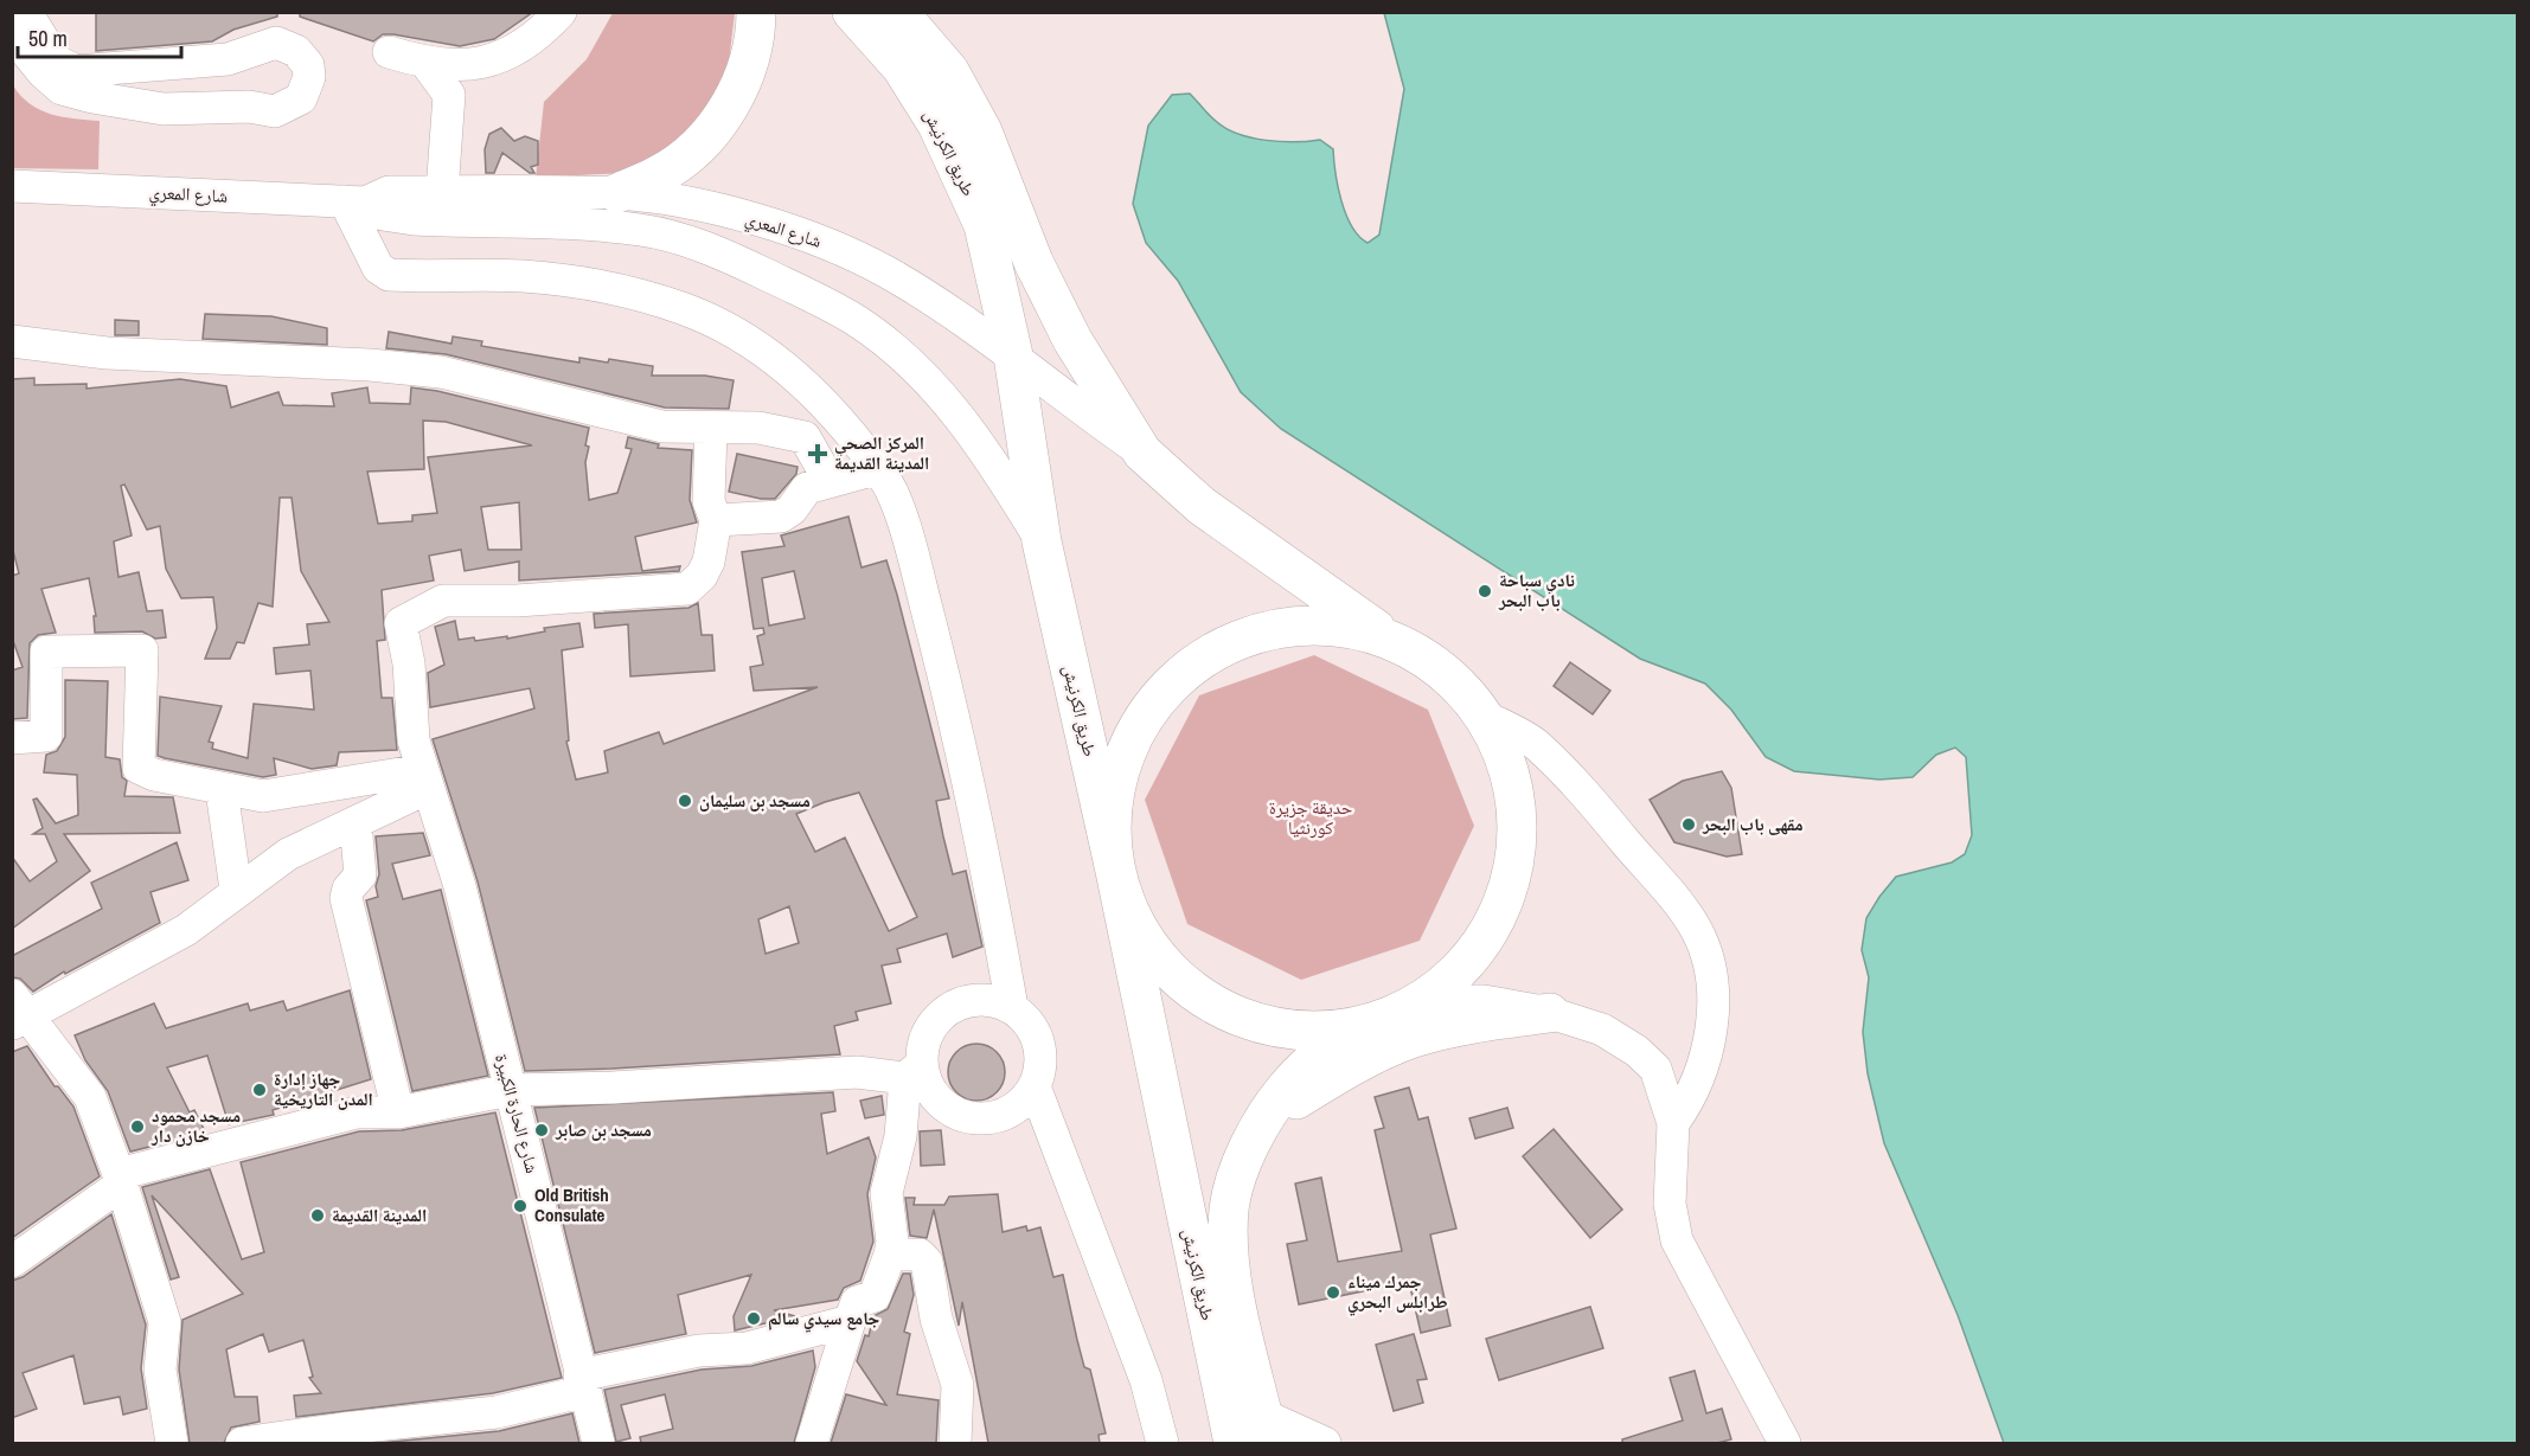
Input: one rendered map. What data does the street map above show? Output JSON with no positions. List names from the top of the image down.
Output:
{
  "streets": {
    "highway": ["طريق الكرنيش"],
    "street": ["شارع المعري", "شارع الحارة الكبيرة"]
  },
  "crossings": [
    ["طريق الكرنيش", "شارع المعري"]
  ],
  "parks": ["حديقة جزيرة كورنثيا"],
  "places": {
    "health": ["المركز الصحي المدينة القديمة"],
    "other": [
      "نادي سباحة باب البحر",
      "مسجد بن سليمان",
      "مقهى باب البحر",
      "جهاز إدارة المدن التاريخية",
      "مسجد محمود خازن دار",
      "مسجد بن صابر",
      "Old British Consulate",
      "المدينة القديمة",
      "جمرك ميناء طرابلس البحري",
      "جامع سيدي سالم"
    ]
  },
  "scale_bar": "50 m"
}
